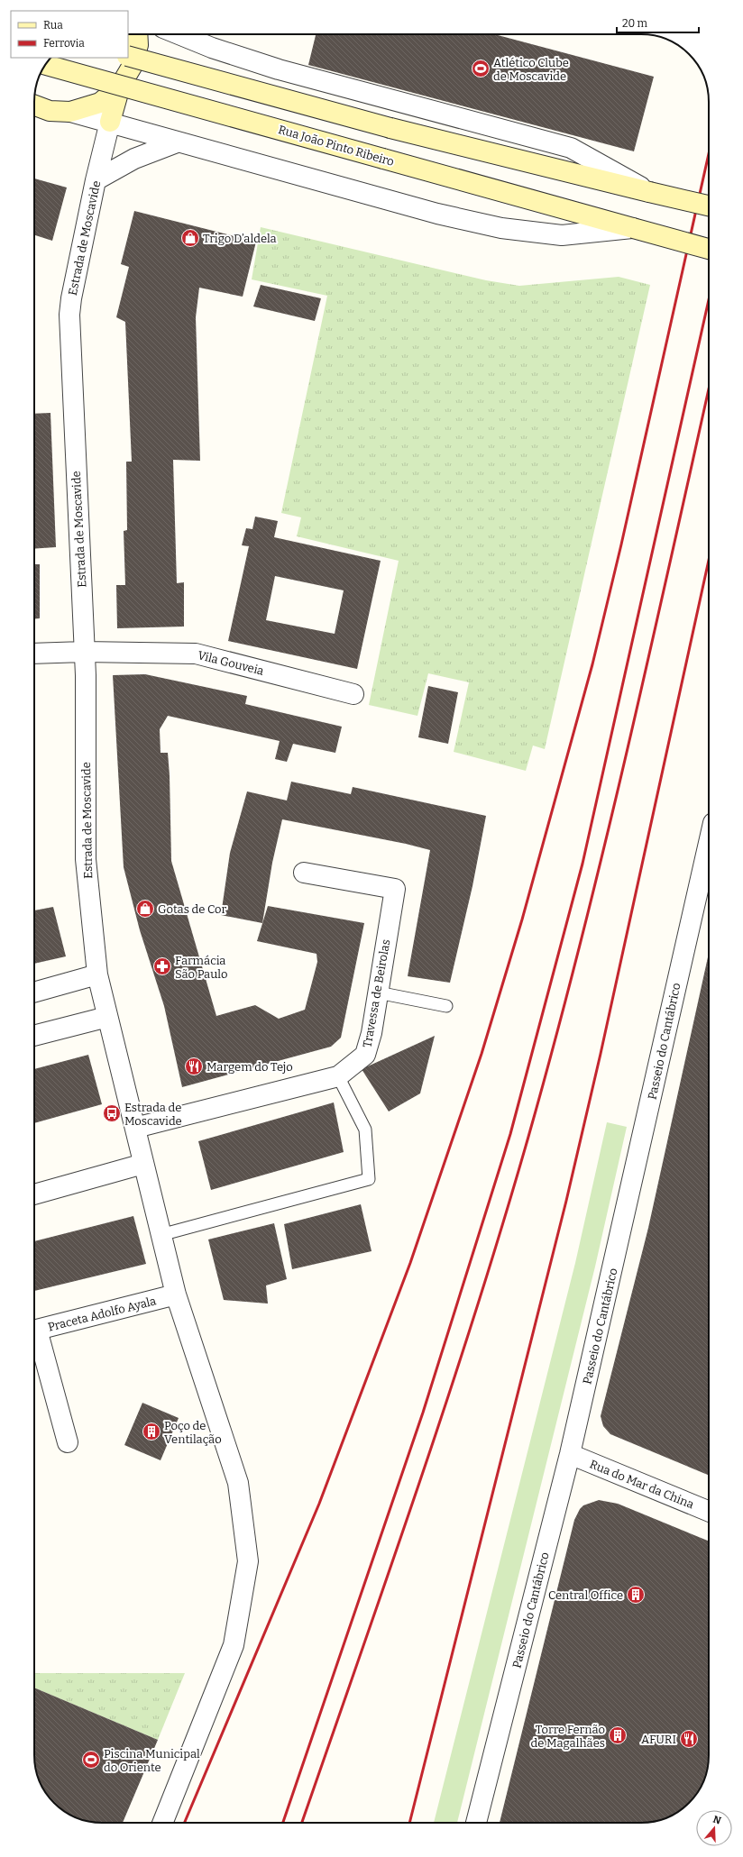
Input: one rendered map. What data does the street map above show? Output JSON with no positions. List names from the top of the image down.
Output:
{
  "streets": {
    "main road": ["Rua João Pinto Ribeiro", "Estrada de Moscavide"],
    "street": [
      "Vila Gouveia",
      "Travessa de Beirolas",
      "Passeio do Cantábrico",
      "Praceta Adolfo Ayala",
      "Rua do Mar da China"
    ]
  },
  "crossings": [
    ["Rua João Pinto Ribeiro", "Estrada de Moscavide"],
    ["Estrada de Moscavide", "Vila Gouveia"],
    ["Estrada de Moscavide", "Travessa de Beirolas"],
    ["Estrada de Moscavide", "Praceta Adolfo Ayala"],
    ["Passeio do Cantábrico", "Rua do Mar da China"]
  ],
  "places": {
    "sports": ["Atlético Clube de Moscavide", "Piscina Municipal do Oriente"],
    "shop": ["Trigo D’aldela", "Gotas de Cor"],
    "pharmacy": ["Farmácia São Paulo"],
    "restaurant": ["Margem do Tejo", "AFURI"],
    "bus stop": ["Estrada de Moscavide"],
    "building": ["Poço de Ventilação", "Central Office", "Torre Fernão de Magalhães"]
  },
  "legend": ["Rua", "Ferrovia"],
  "scale_bar": "20 m",
  "north": "top"
}
